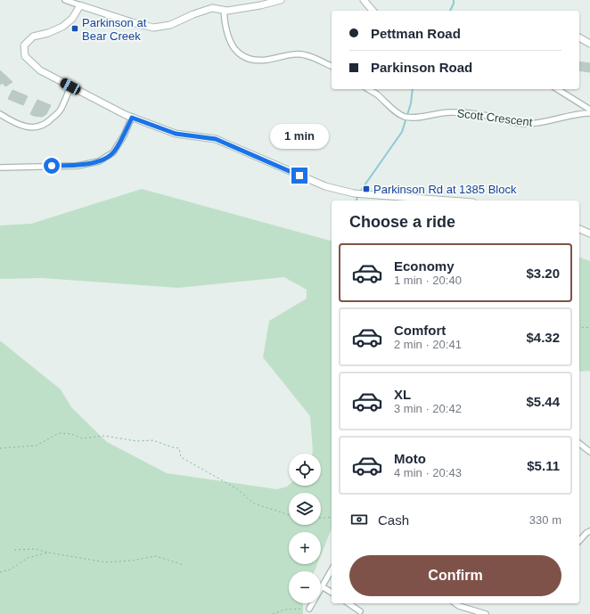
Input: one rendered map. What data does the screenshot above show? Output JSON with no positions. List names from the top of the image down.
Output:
{
  "streets": {
    "street": ["Scott Crescent"]
  },
  "places": {
    "transit": ["Parkinson at Bear Creek", "Parkinson Rd at 1385 Block"]
  },
  "page": {
    "banner": ["Pettman Road", "Parkinson Road"],
    "bubble": "1 min",
    "heading": "Choose a ride",
    "list": [
      {
        "name": "Economy",
        "note": "1 min · 20:40",
        "value": "$3.20"
      },
      {
        "name": "Comfort",
        "note": "2 min · 20:41",
        "value": "$4.32"
      },
      {
        "name": "XL",
        "note": "3 min · 20:42",
        "value": "$5.44"
      },
      {
        "name": "Moto",
        "note": "4 min · 20:43",
        "value": "$5.11"
      }
    ],
    "map_buttons": ["+", "−"],
    "pay": ["Cash", "330 m"],
    "buttons": "Confirm"
  }
}
